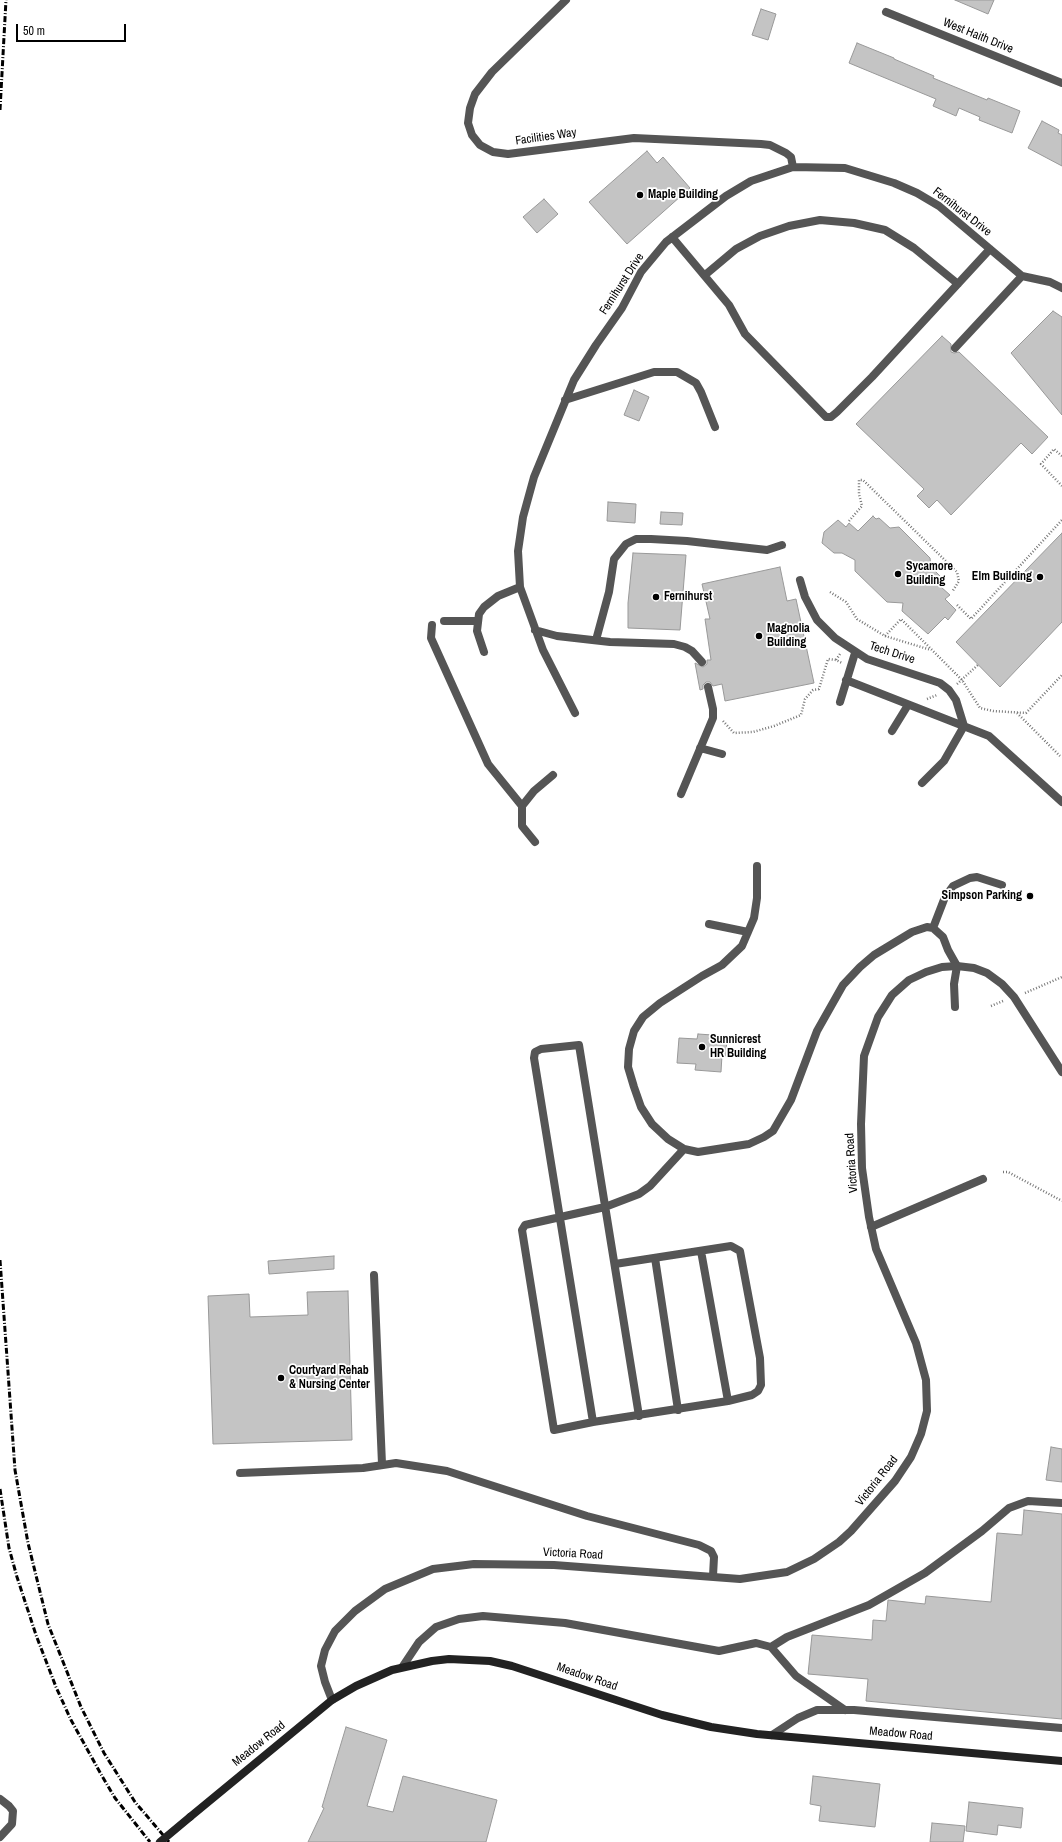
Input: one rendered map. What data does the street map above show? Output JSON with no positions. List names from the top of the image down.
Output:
{
  "streets": {
    "main road": ["Meadow Road"],
    "street": [
      "West Haith Drive",
      "Facilities Way",
      "Fernihurst Drive",
      "Tech Drive",
      "Victoria Road"
    ]
  },
  "crossings": [
    ["Facilities Way", "Fernihurst Drive"],
    ["Victoria Road", "Meadow Road"]
  ],
  "places": [
    "Maple Building",
    "Sycamore Building",
    "Elm Building",
    "Fernihurst",
    "Magnolia Building",
    "Simpson Parking",
    "Sunnicrest HR Building",
    "Courtyard Rehab & Nursing Center"
  ],
  "scale_bar": "50 m"
}
